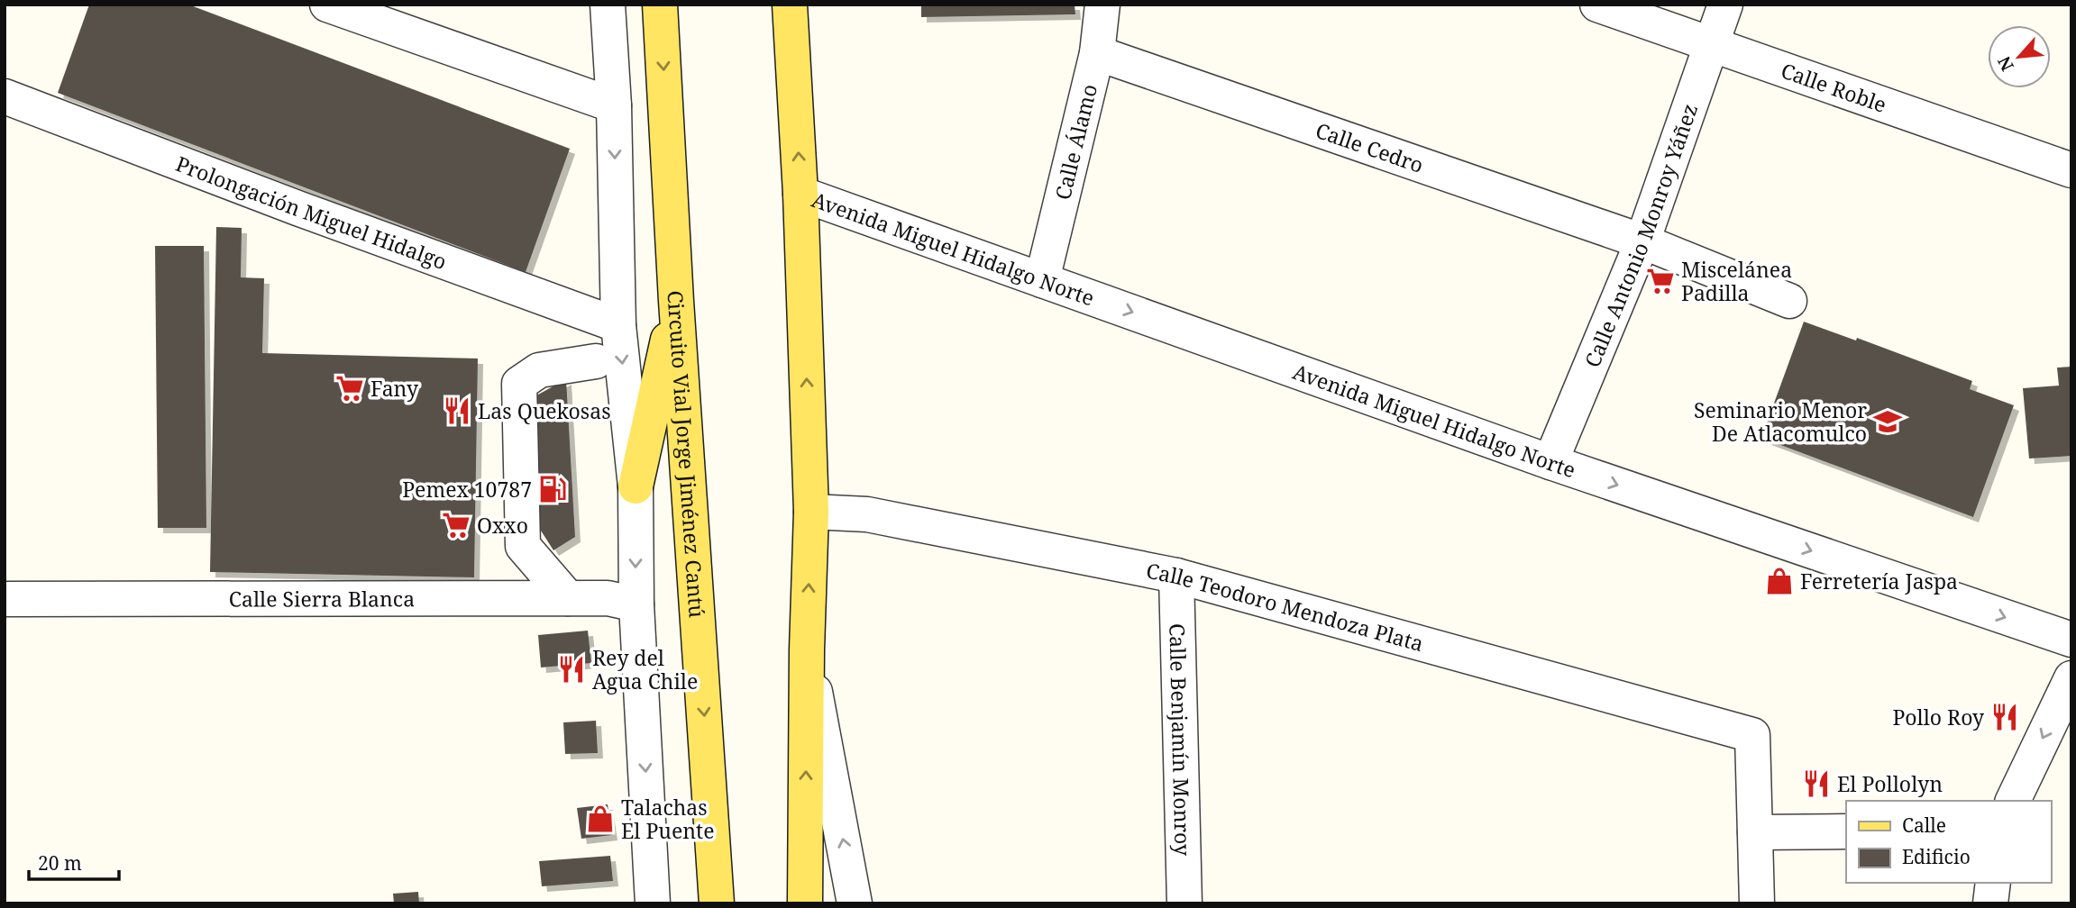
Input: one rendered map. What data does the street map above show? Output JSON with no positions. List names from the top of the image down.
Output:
{
  "streets": {
    "main road": ["Circuito Vial Jorge Jiménez Cantú"],
    "street": [
      "Calle Roble",
      "Calle Álamo",
      "Calle Cedro",
      "Prolongación Miguel Hidalgo",
      "Calle Antonio Monroy Yáñez",
      "Avenida Miguel Hidalgo Norte",
      "Calle Sierra Blanca",
      "Calle Teodoro Mendoza Plata",
      "Calle Benjamín Monroy"
    ]
  },
  "crossings": [
    ["Calle Roble", "Calle Antonio Monroy Yáñez"],
    ["Calle Álamo", "Calle Cedro"],
    ["Calle Álamo", "Avenida Miguel Hidalgo Norte"],
    ["Calle Cedro", "Calle Antonio Monroy Yáñez"],
    ["Calle Antonio Monroy Yáñez", "Avenida Miguel Hidalgo Norte"],
    ["Calle Teodoro Mendoza Plata", "Calle Benjamín Monroy"]
  ],
  "one_way": ["Avenida Miguel Hidalgo Norte"],
  "places": {
    "supermarket": ["Miscelánea Padilla", "Fany", "Oxxo"],
    "restaurant": [
      "Las Quekosas",
      "Rey del Agua Chile",
      "Pollo Roy",
      "El Pollolyn"
    ],
    "school or university": ["Seminario Menor De Atlacomulco"],
    "fuel station": ["Pemex 10787"],
    "shop": ["Ferretería Jaspa", "Talachas El Puente"]
  },
  "legend": ["Calle", "Edificio"],
  "scale_bar": "20 m",
  "north": "bottom left"
}
